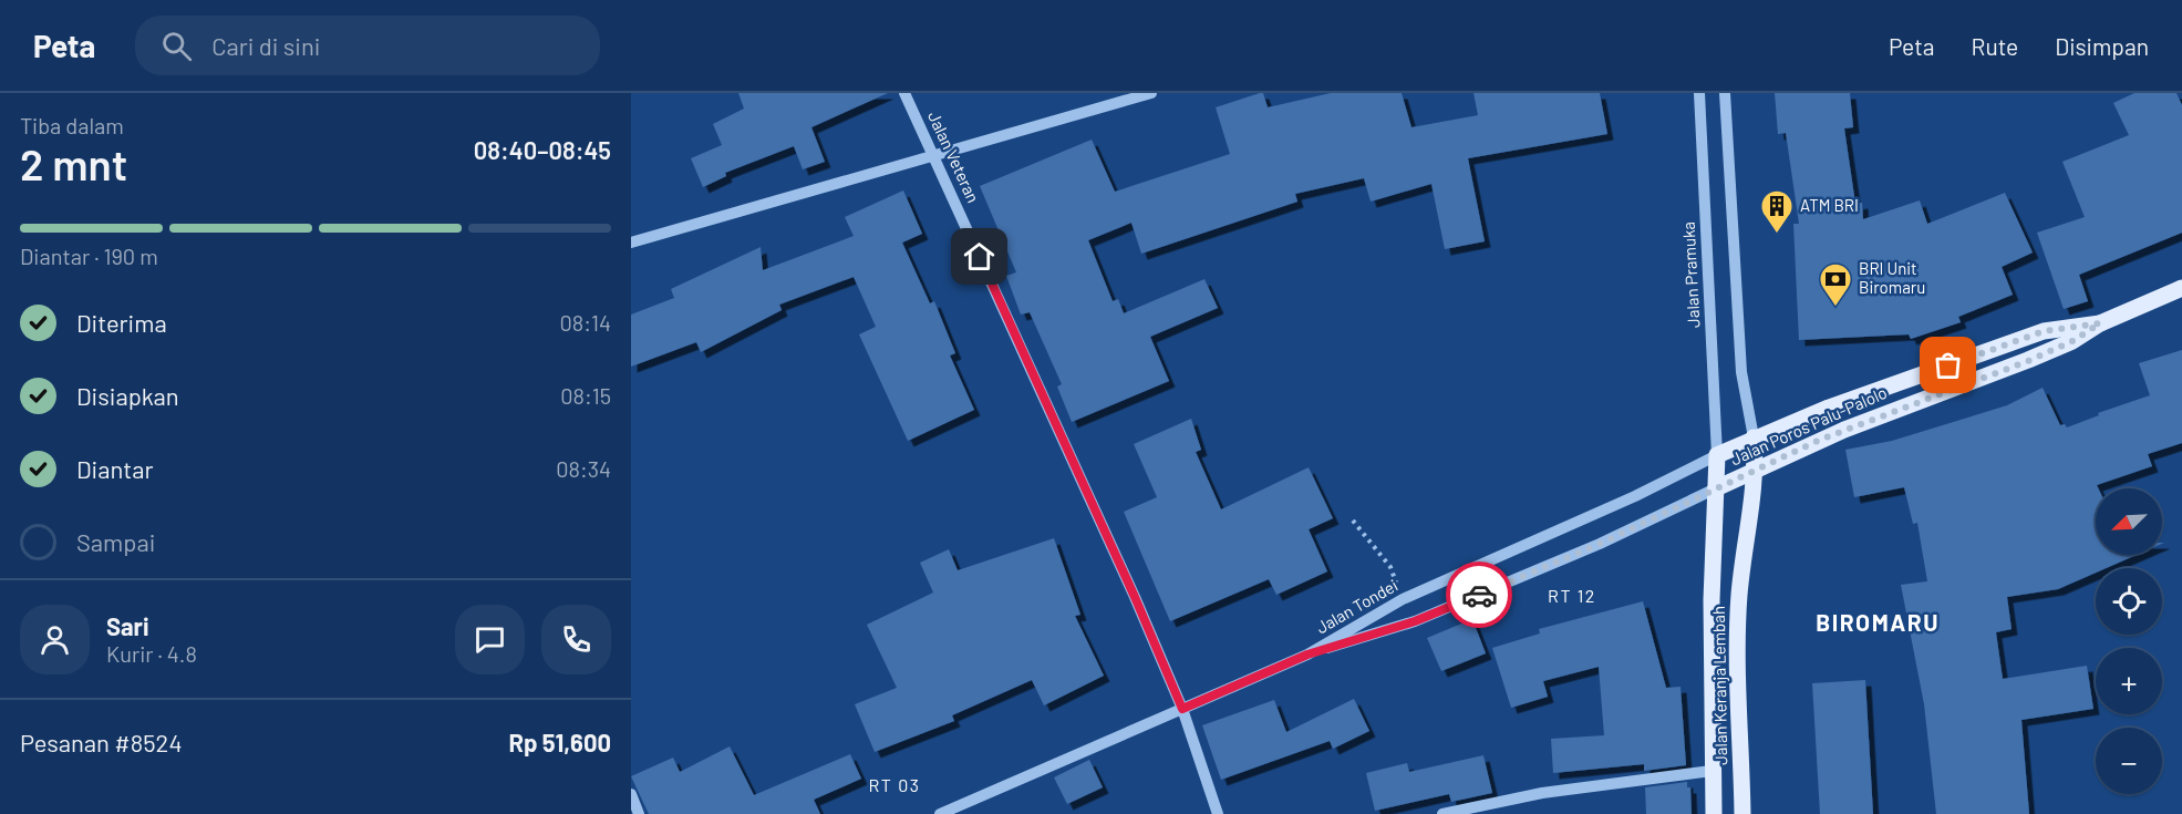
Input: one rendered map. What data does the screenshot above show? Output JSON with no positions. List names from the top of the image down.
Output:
{
  "streets": {
    "main road": ["Jalan Poros Palu-Palolo", "Jalan Keranja Lembah"],
    "street": ["Jalan Veteran", "Jalan Pramuka", "Jalan Tondei"]
  },
  "crossings": [
    ["Jalan Veteran", "Jalan Tondei"],
    ["Jalan Pramuka", "Jalan Poros Palu-Palolo"],
    ["Jalan Pramuka", "Jalan Tondei"],
    ["Jalan Poros Palu-Palolo", "Jalan Tondei"],
    ["Jalan Poros Palu-Palolo", "Jalan Keranja Lembah"]
  ],
  "districts": ["RT 12", "BIROMARU", "RT 03"],
  "places": {
    "building": ["ATM BRI"],
    "bank": ["BRI Unit Biromaru"]
  },
  "north": "bottom left",
  "page": {
    "header": "Peta",
    "search": "Cari di sini",
    "nav": ["Peta", "Rute", "Disimpan"],
    "heading": ["2 mnt", "Tiba dalam", "08:40–08:45"],
    "panel": [
      "Sari",
      "Kurir · 4.8",
      "Pesanan #8524",
      "Rp 51,600"
    ],
    "bar": "Diantar · 190 m",
    "list": [
      ["Diterima", "08:14"],
      ["Disiapkan", "08:15"],
      ["Diantar", "08:34"],
      "Sampai"
    ],
    "map_buttons": ["+", "−"]
  }
}
